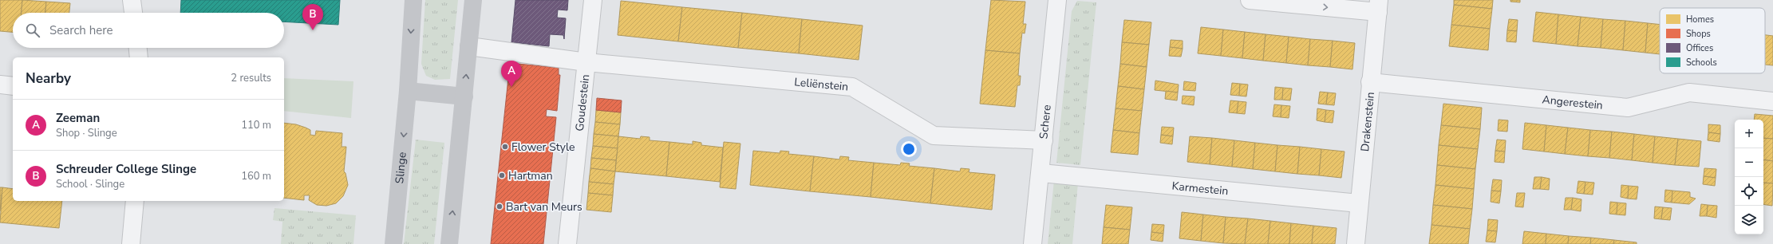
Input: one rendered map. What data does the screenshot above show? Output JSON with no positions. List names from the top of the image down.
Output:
{
  "streets": {
    "main road": ["Slinge"],
    "street": [
      "Leliënstein",
      "Angerestein",
      "Goudestein",
      "Schere",
      "Drakenstein",
      "Karmestein"
    ]
  },
  "crossings": [
    ["Leliënstein", "Goudestein"],
    ["Leliënstein", "Schere"],
    ["Angerestein", "Drakenstein"],
    ["Schere", "Karmestein"],
    ["Drakenstein", "Karmestein"]
  ],
  "places": ["Flower Style", "Hartman", "Bart van Meurs"],
  "legend": [
    "Homes",
    "Shops",
    "Offices",
    "Schools"
  ],
  "page": {
    "pins": ["B", "A"],
    "search": "Search here",
    "heading": ["Nearby", "2 results"],
    "list": [
      {
        "mark": "A",
        "name": "Zeeman",
        "note": "Shop · Slinge",
        "value": "110 m"
      },
      {
        "mark": "B",
        "name": "Schreuder College Slinge",
        "note": "School · Slinge",
        "value": "160 m"
      }
    ],
    "map_buttons": ["+", "−"]
  }
}
